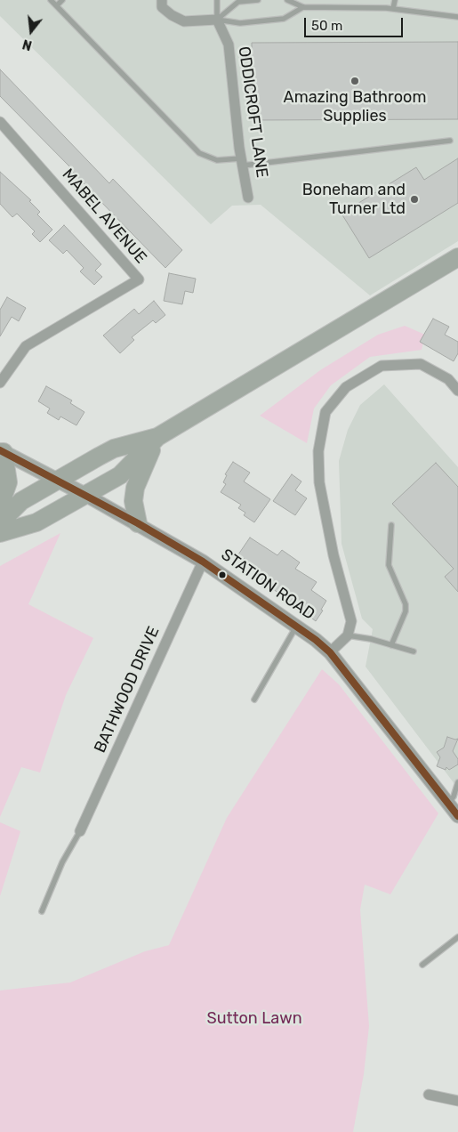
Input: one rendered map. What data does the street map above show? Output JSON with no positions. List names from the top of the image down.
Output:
{
  "streets": {
    "main road": ["STATION ROAD"],
    "street": ["ODDICROFT LANE", "MABEL AVENUE", "BATHWOOD DRIVE"]
  },
  "crossings": [
    ["STATION ROAD", "BATHWOOD DRIVE"]
  ],
  "parks": ["Sutton Lawn"],
  "places": ["Amazing Bathroom Supplies", "Boneham and Turner Ltd"],
  "scale_bar": "50 m",
  "north": "bottom"
}
